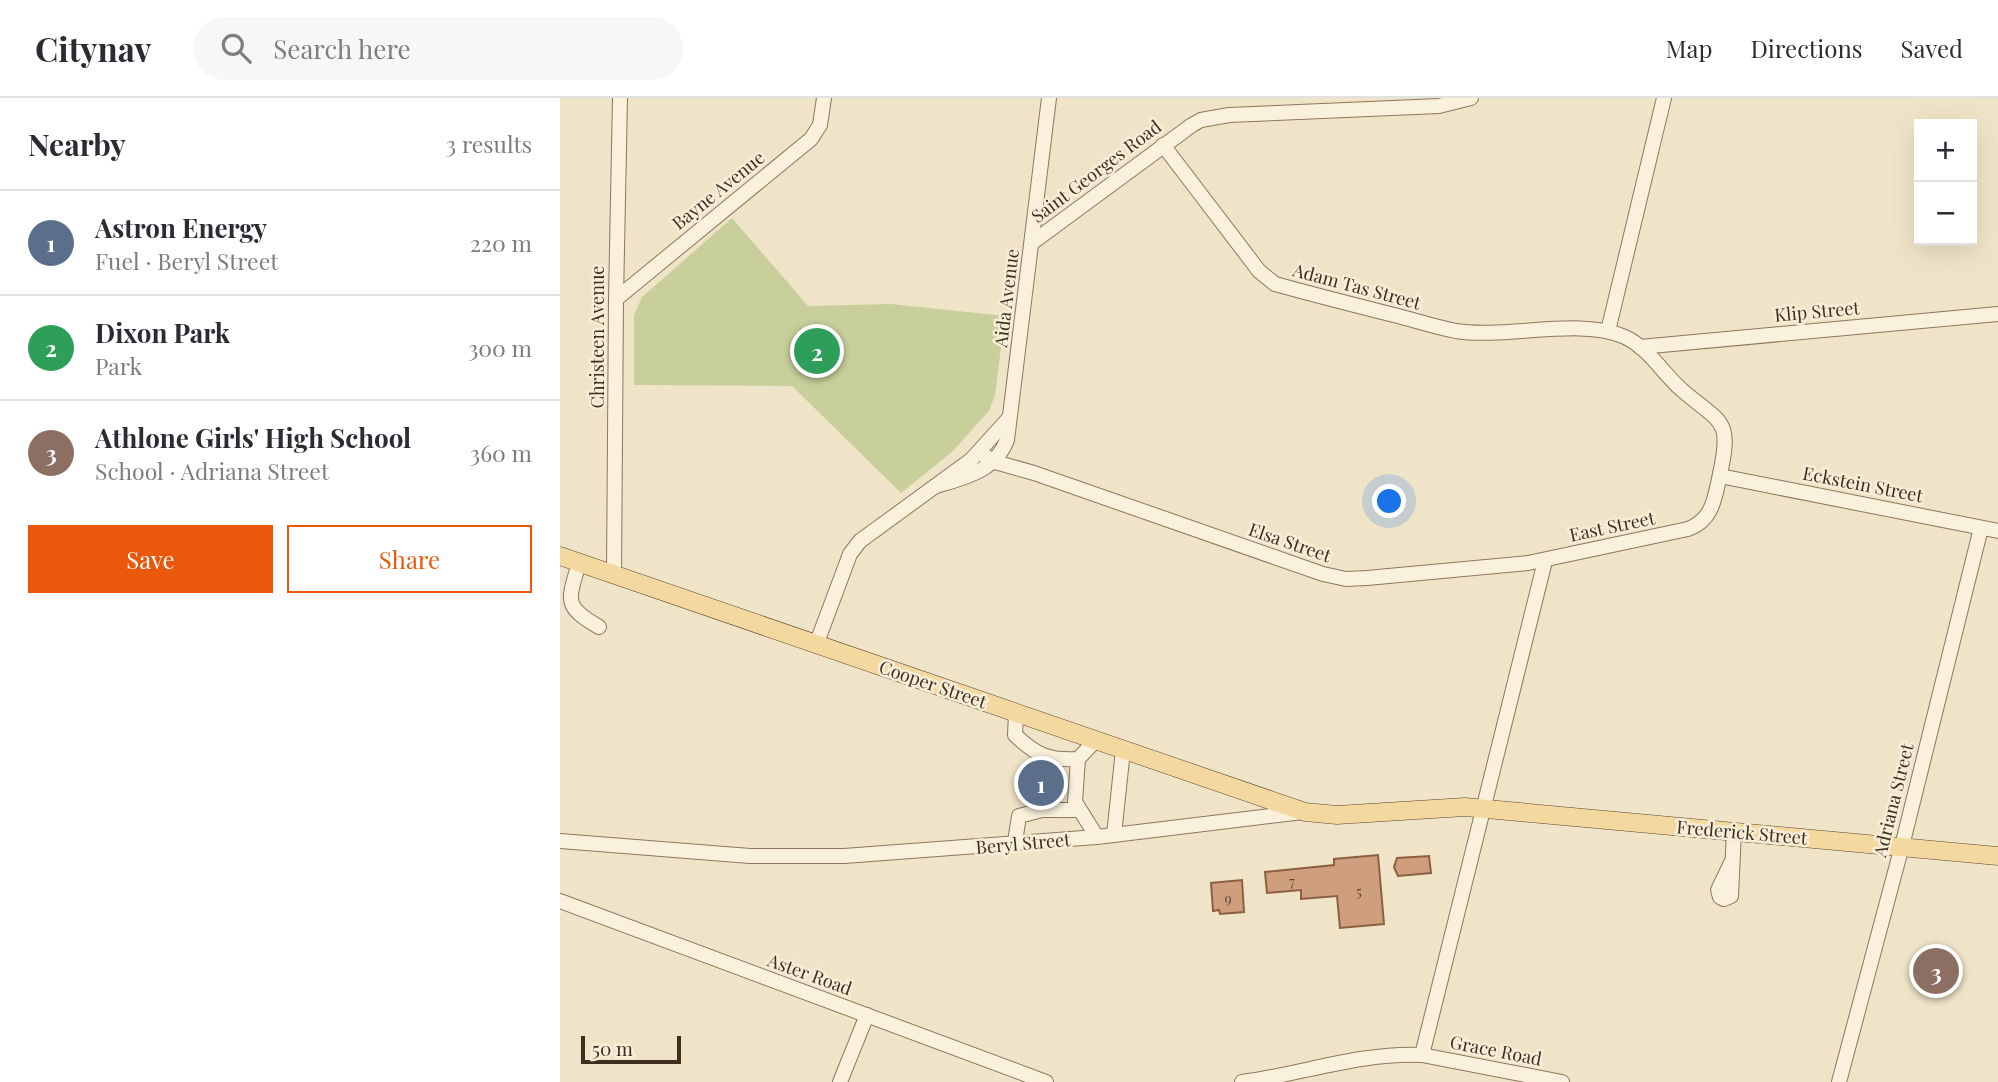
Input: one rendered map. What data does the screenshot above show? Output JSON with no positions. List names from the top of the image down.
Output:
{
  "streets": {
    "main road": ["Cooper Street", "Frederick Street", "Beryl Street"],
    "street": [
      "Saint Georges Road",
      "Bayne Avenue",
      "Adam Tas Street",
      "Aida Avenue",
      "Klip Street",
      "Christeen Avenue",
      "Eckstein Street",
      "East Street",
      "Elsa Street",
      "Adriana Street",
      "Aster Road",
      "Grace Road"
    ]
  },
  "crossings": [
    ["Saint Georges Road", "Adam Tas Street"],
    ["Saint Georges Road", "Aida Avenue"],
    ["Bayne Avenue", "Christeen Avenue"],
    ["Adam Tas Street", "East Street"],
    ["Aida Avenue", "Elsa Street"],
    ["Klip Street", "East Street"],
    ["Christeen Avenue", "Cooper Street"],
    ["Eckstein Street", "East Street"],
    ["Eckstein Street", "Adriana Street"],
    ["East Street", "Elsa Street"],
    ["Cooper Street", "Beryl Street"],
    ["Adriana Street", "Frederick Street"],
    ["Frederick Street", "Beryl Street"]
  ],
  "house_numbers": ["7", "5", "9"],
  "scale_bar": "50 m",
  "page": {
    "header": "Citynav",
    "search": "Search here",
    "nav": ["Map", "Directions", "Saved"],
    "heading": ["Nearby", "3 results"],
    "map_buttons": ["+", "−"],
    "list": [
      {
        "mark": "1",
        "name": "Astron Energy",
        "note": "Fuel · Beryl Street",
        "value": "220 m"
      },
      {
        "mark": "2",
        "name": "Dixon Park",
        "note": "Park",
        "value": "300 m"
      },
      {
        "mark": "3",
        "name": "Athlone Girls' High School",
        "note": "School · Adriana Street",
        "value": "360 m"
      }
    ],
    "pins": ["2", "1", "3"],
    "buttons": ["Save", "Share"],
    "scale": "50 m"
  }
}
